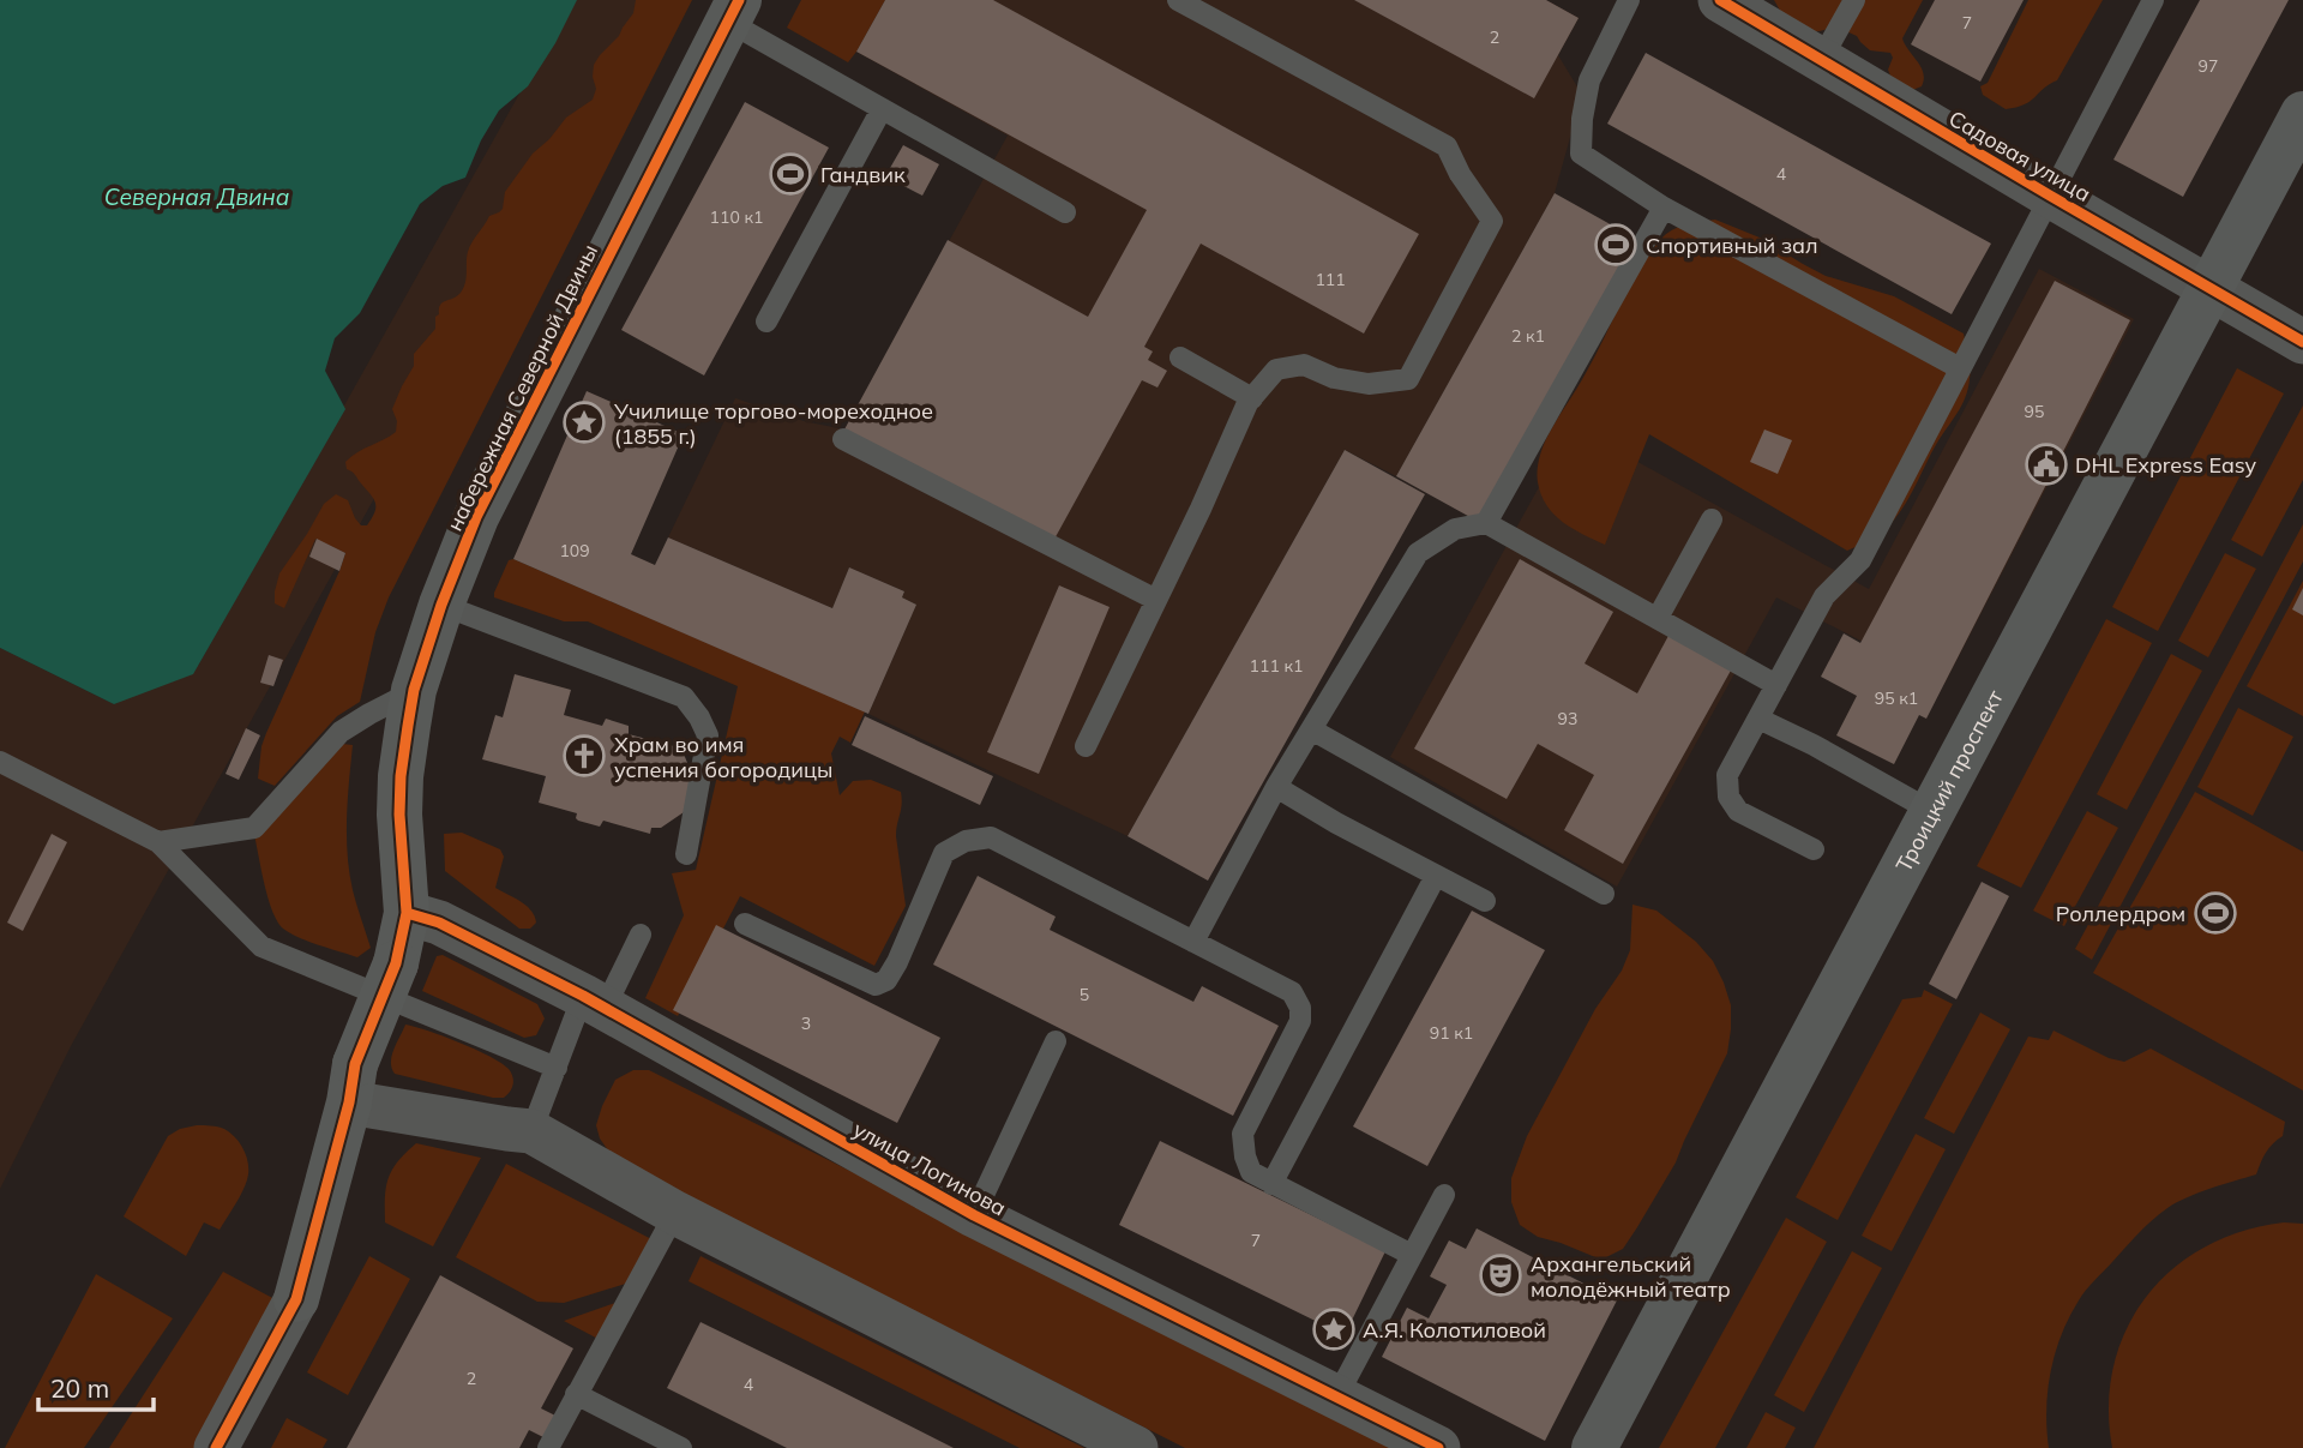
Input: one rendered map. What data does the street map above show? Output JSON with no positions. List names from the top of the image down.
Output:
{
  "streets": {
    "main road": ["набережная Северной Двины", "Троицкий проспект"],
    "street": ["Садовая улица", "улица Логинова"]
  },
  "crossings": [
    ["Садовая улица", "Троицкий проспект"],
    ["набережная Северной Двины", "улица Логинова"]
  ],
  "water": ["Северная Двина"],
  "places": {
    "sports": ["Гандвик", "Спортивный зал", "Роллердром"],
    "place": ["Училище торгово-мореходное (1855 г.)", "А.Я. Колотиловой"],
    "public building": ["DHL Express Easy"],
    "church": ["Храм во имя успения богородицы"],
    "theatre": ["Архангельский молодёжный театр"]
  },
  "house_numbers": [
    "7",
    "2",
    "97",
    "4",
    "110 к1",
    "111",
    "2 к1",
    "95",
    "109",
    "111 к1",
    "95 к1",
    "93",
    "5",
    "3",
    "91 к1",
    "7",
    "2",
    "4"
  ],
  "scale_bar": "20 m"
}
